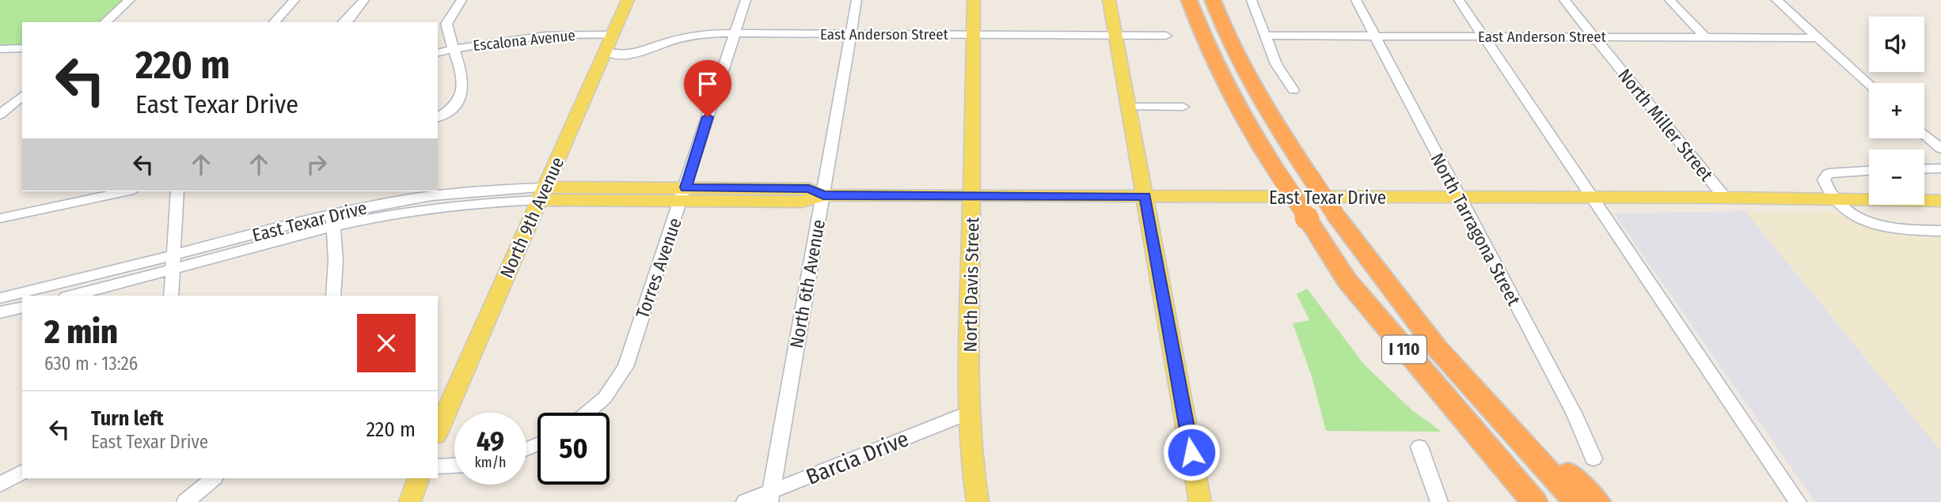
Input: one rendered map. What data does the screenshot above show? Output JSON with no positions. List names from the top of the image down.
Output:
{
  "streets": {
    "highway": ["I 110"],
    "main road": ["East Texar Drive", "North 9th Avenue", "North Davis Street"],
    "street": [
      "East Anderson Street",
      "Escalona Avenue",
      "North Miller Street",
      "North Tarragona Street",
      "Torres Avenue",
      "North 6th Avenue",
      "Barcia Drive"
    ]
  },
  "crossings": [
    ["East Anderson Street", "North Miller Street"],
    ["East Anderson Street", "North 9th Avenue"],
    ["East Anderson Street", "North Tarragona Street"],
    ["East Anderson Street", "Torres Avenue"],
    ["East Anderson Street", "North 6th Avenue"],
    ["East Anderson Street", "North Davis Street"],
    ["Escalona Avenue", "North 9th Avenue"],
    ["North Miller Street", "East Texar Drive"],
    ["East Texar Drive", "North 9th Avenue"],
    ["East Texar Drive", "North Tarragona Street"],
    ["East Texar Drive", "Torres Avenue"],
    ["East Texar Drive", "North 6th Avenue"],
    ["East Texar Drive", "North Davis Street"],
    ["North 6th Avenue", "Barcia Drive"],
    ["North Davis Street", "Barcia Drive"]
  ],
  "page": {
    "map_buttons": ["+", "−"],
    "turn": ["220 m", "East Texar Drive"],
    "heading": ["2 min", "630 m · 13:26"],
    "list": [
      {
        "name": "Turn left",
        "note": "East Texar Drive",
        "value": "220 m"
      }
    ],
    "speed": "49 km/h",
    "limit": "50"
  }
}
